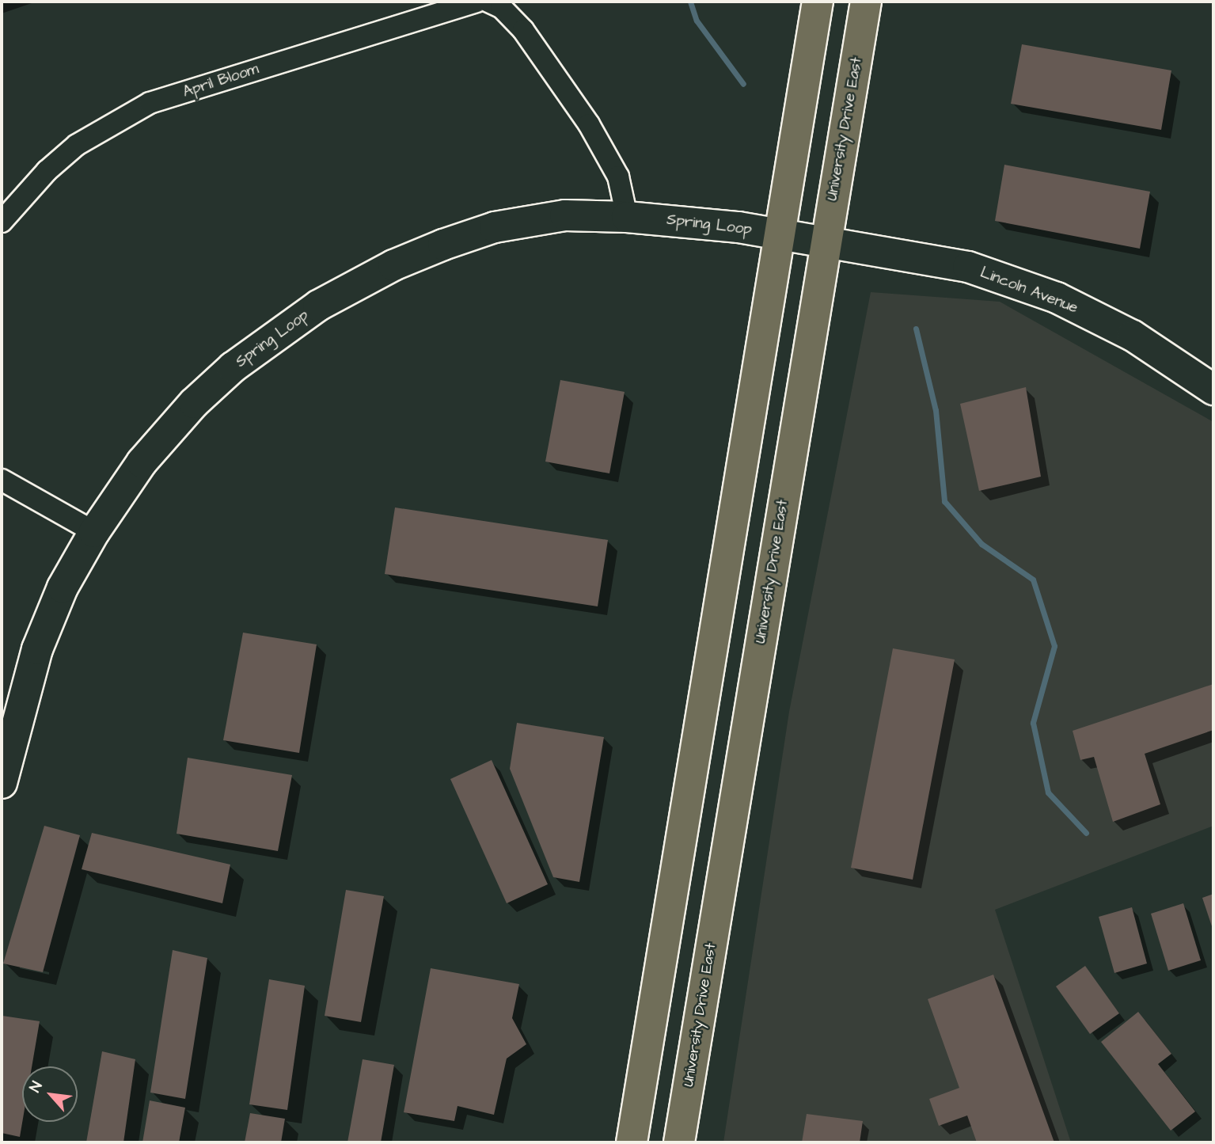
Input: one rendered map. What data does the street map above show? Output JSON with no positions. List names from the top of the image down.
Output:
{
  "streets": {
    "main road": ["University Drive East"],
    "street": ["April Bloom", "Spring Loop", "Lincoln Avenue"]
  },
  "crossings": [
    ["University Drive East", "Spring Loop"],
    ["University Drive East", "Lincoln Avenue"],
    ["Spring Loop", "Lincoln Avenue"]
  ],
  "north": "top left"
}
